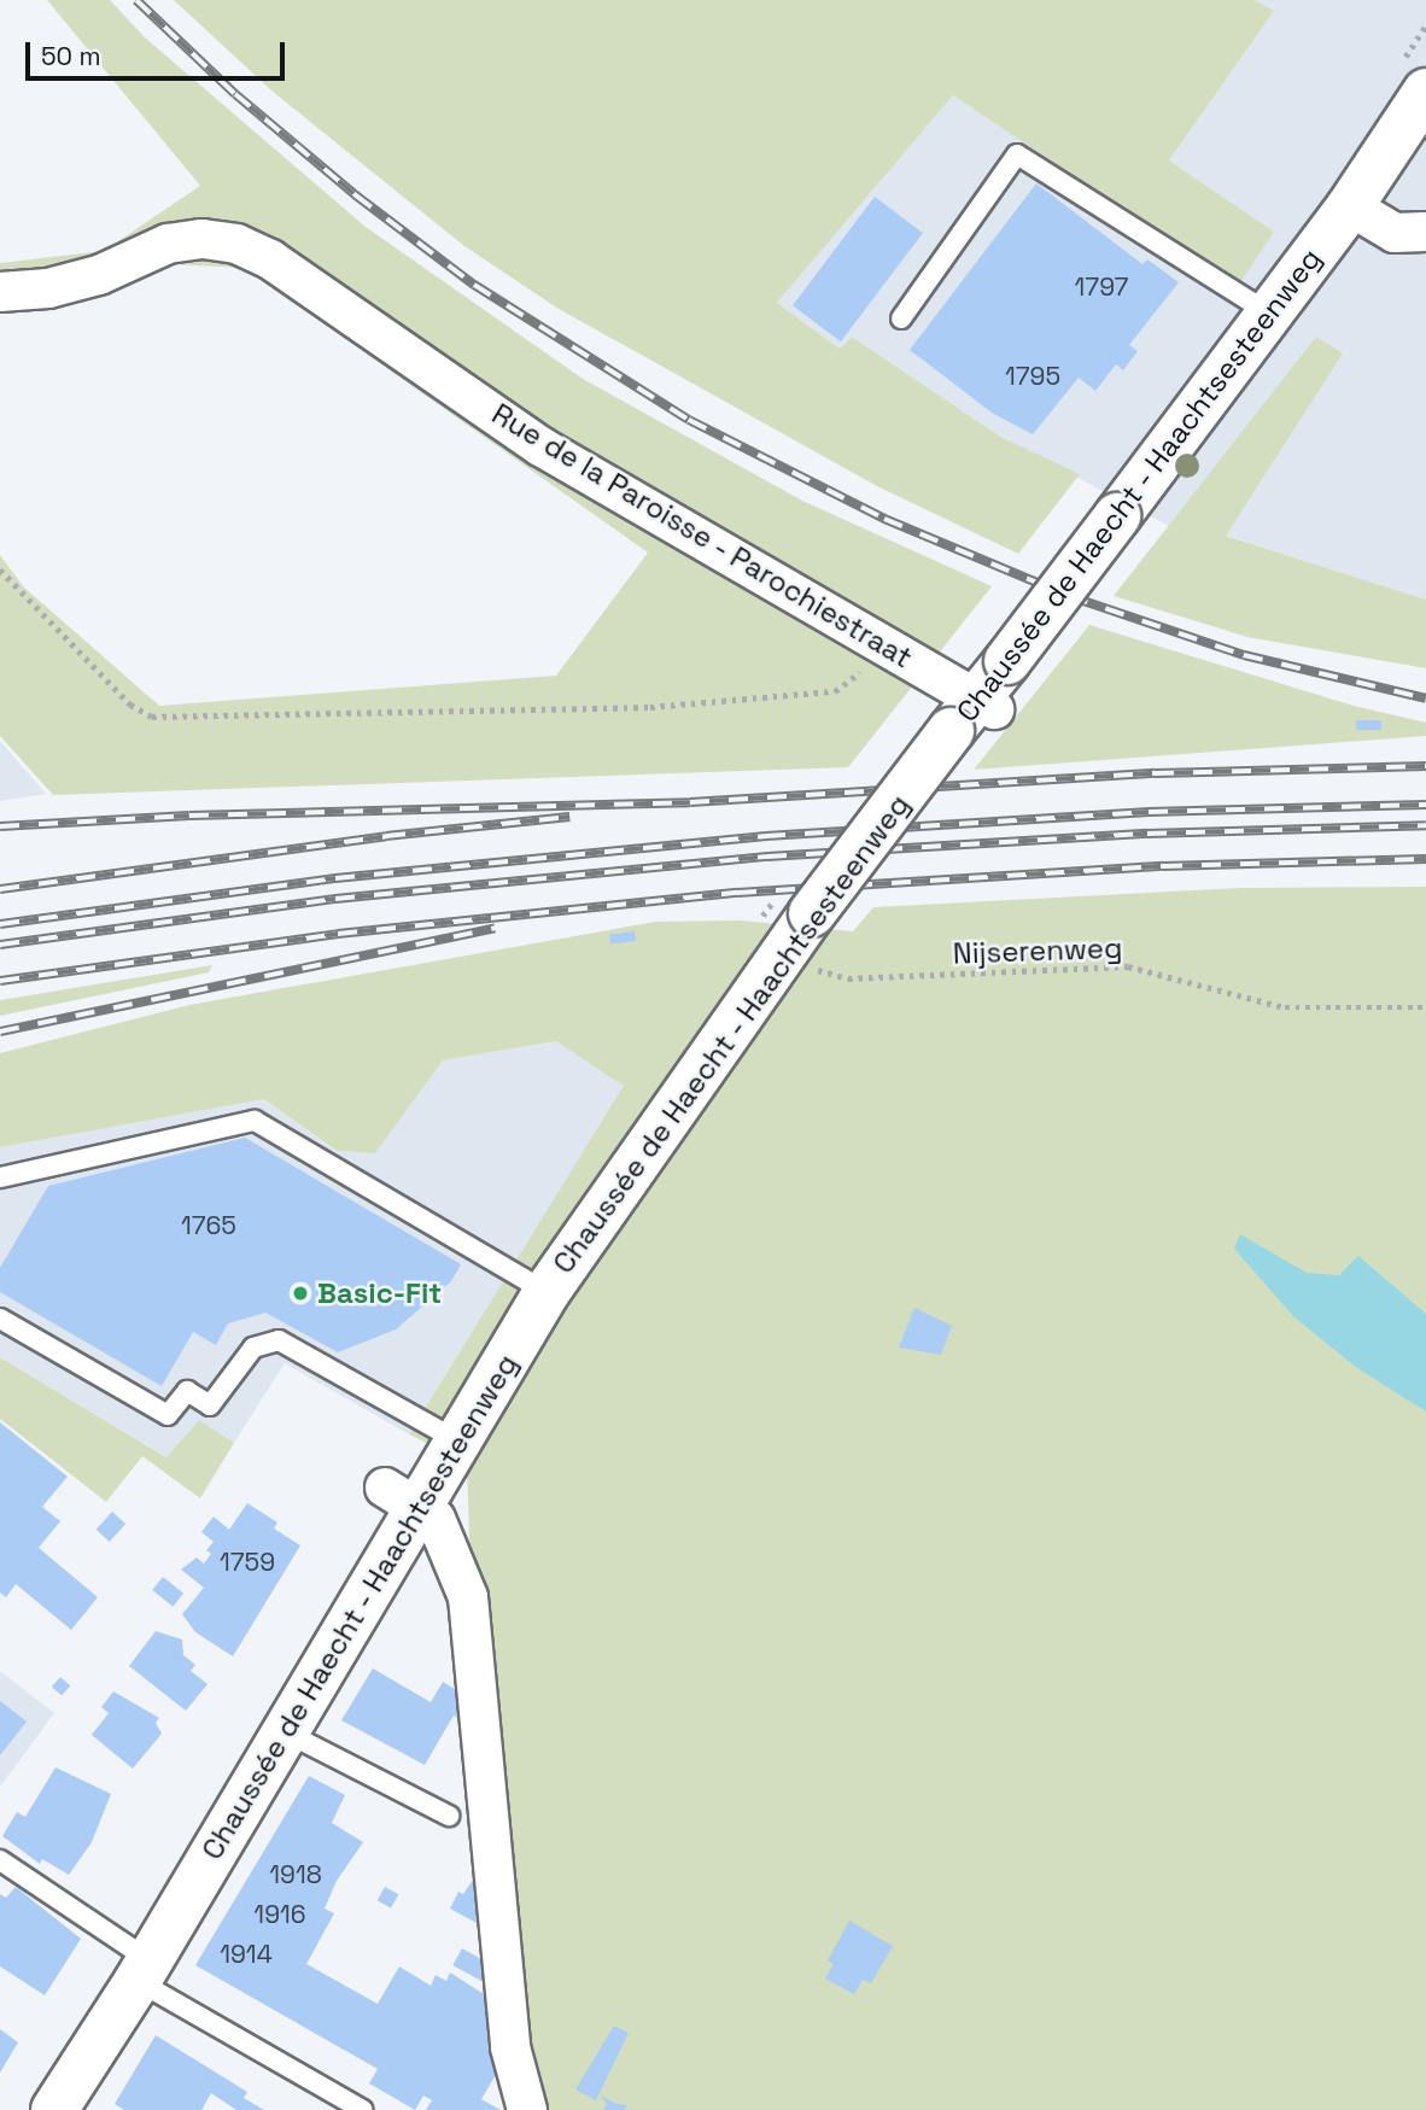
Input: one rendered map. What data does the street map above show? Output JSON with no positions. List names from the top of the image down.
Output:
{
  "streets": {
    "main road": ["Chaussée de Haecht - Haachtsesteenweg"],
    "street": ["Rue de la Paroisse - Parochiestraat"],
    "path": ["Nijserenweg"]
  },
  "crossings": [
    ["Chaussée de Haecht - Haachtsesteenweg", "Rue de la Paroisse - Parochiestraat"]
  ],
  "places": ["Basic-Fit"],
  "house_numbers": [
    "1797",
    "1795",
    "1765",
    "1759",
    "1918",
    "1916",
    "1914"
  ],
  "scale_bar": "50 m"
}
